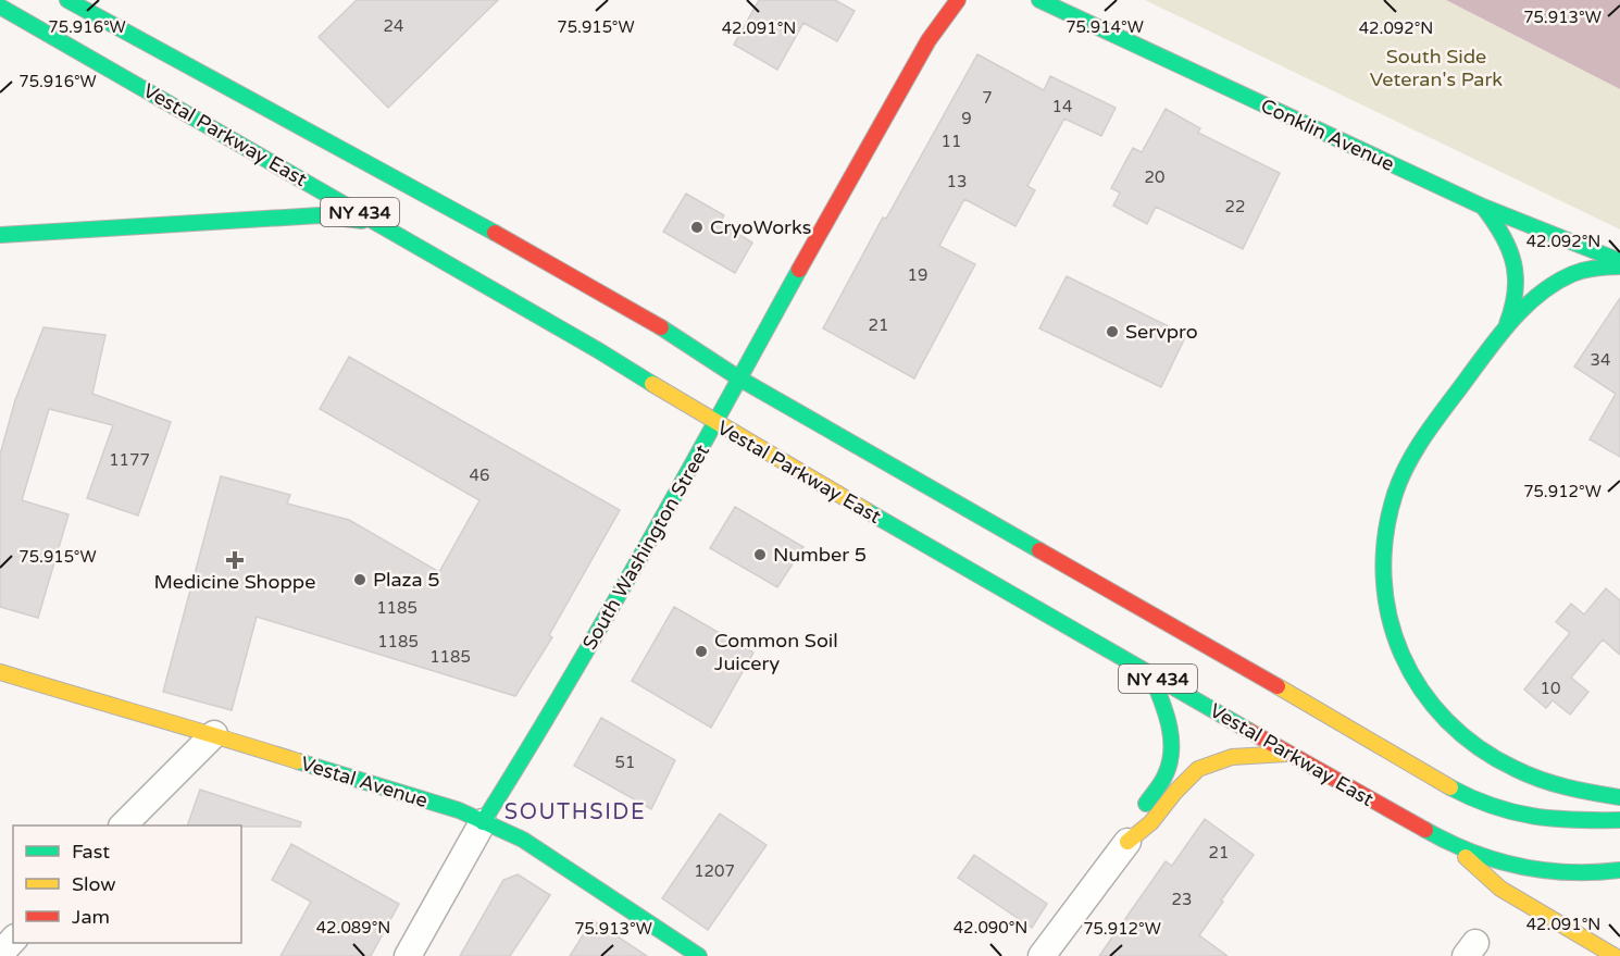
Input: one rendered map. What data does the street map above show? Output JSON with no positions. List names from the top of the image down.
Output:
{
  "streets": {
    "main road": [
      "Vestal Parkway East",
      "Conklin Avenue",
      "NY 434",
      "South Washington Street",
      "Vestal Avenue"
    ]
  },
  "crossings": [
    ["Vestal Parkway East", "South Washington Street"],
    ["South Washington Street", "Vestal Avenue"]
  ],
  "districts": ["SOUTHSIDE"],
  "parks": ["South Side Veteran's Park"],
  "places": {
    "other": [
      "CryoWorks",
      "Servpro",
      "Number 5",
      "Plaza 5",
      "Common Soil Juicery"
    ],
    "health": ["Medicine Shoppe"]
  },
  "house_numbers": [
    "24",
    "7",
    "14",
    "9",
    "11",
    "20",
    "13",
    "22",
    "19",
    "21",
    "34",
    "1177",
    "46",
    "1185",
    "1185",
    "1185",
    "10",
    "51",
    "21",
    "1207",
    "23"
  ],
  "legend": ["Fast", "Slow", "Jam"],
  "coordinates": [
    "75.913°W",
    "75.916°W",
    "75.915°W",
    "75.914°W",
    "42.091°N",
    "42.092°N",
    "75.912°W",
    "42.089°N",
    "42.090°N"
  ]
}
